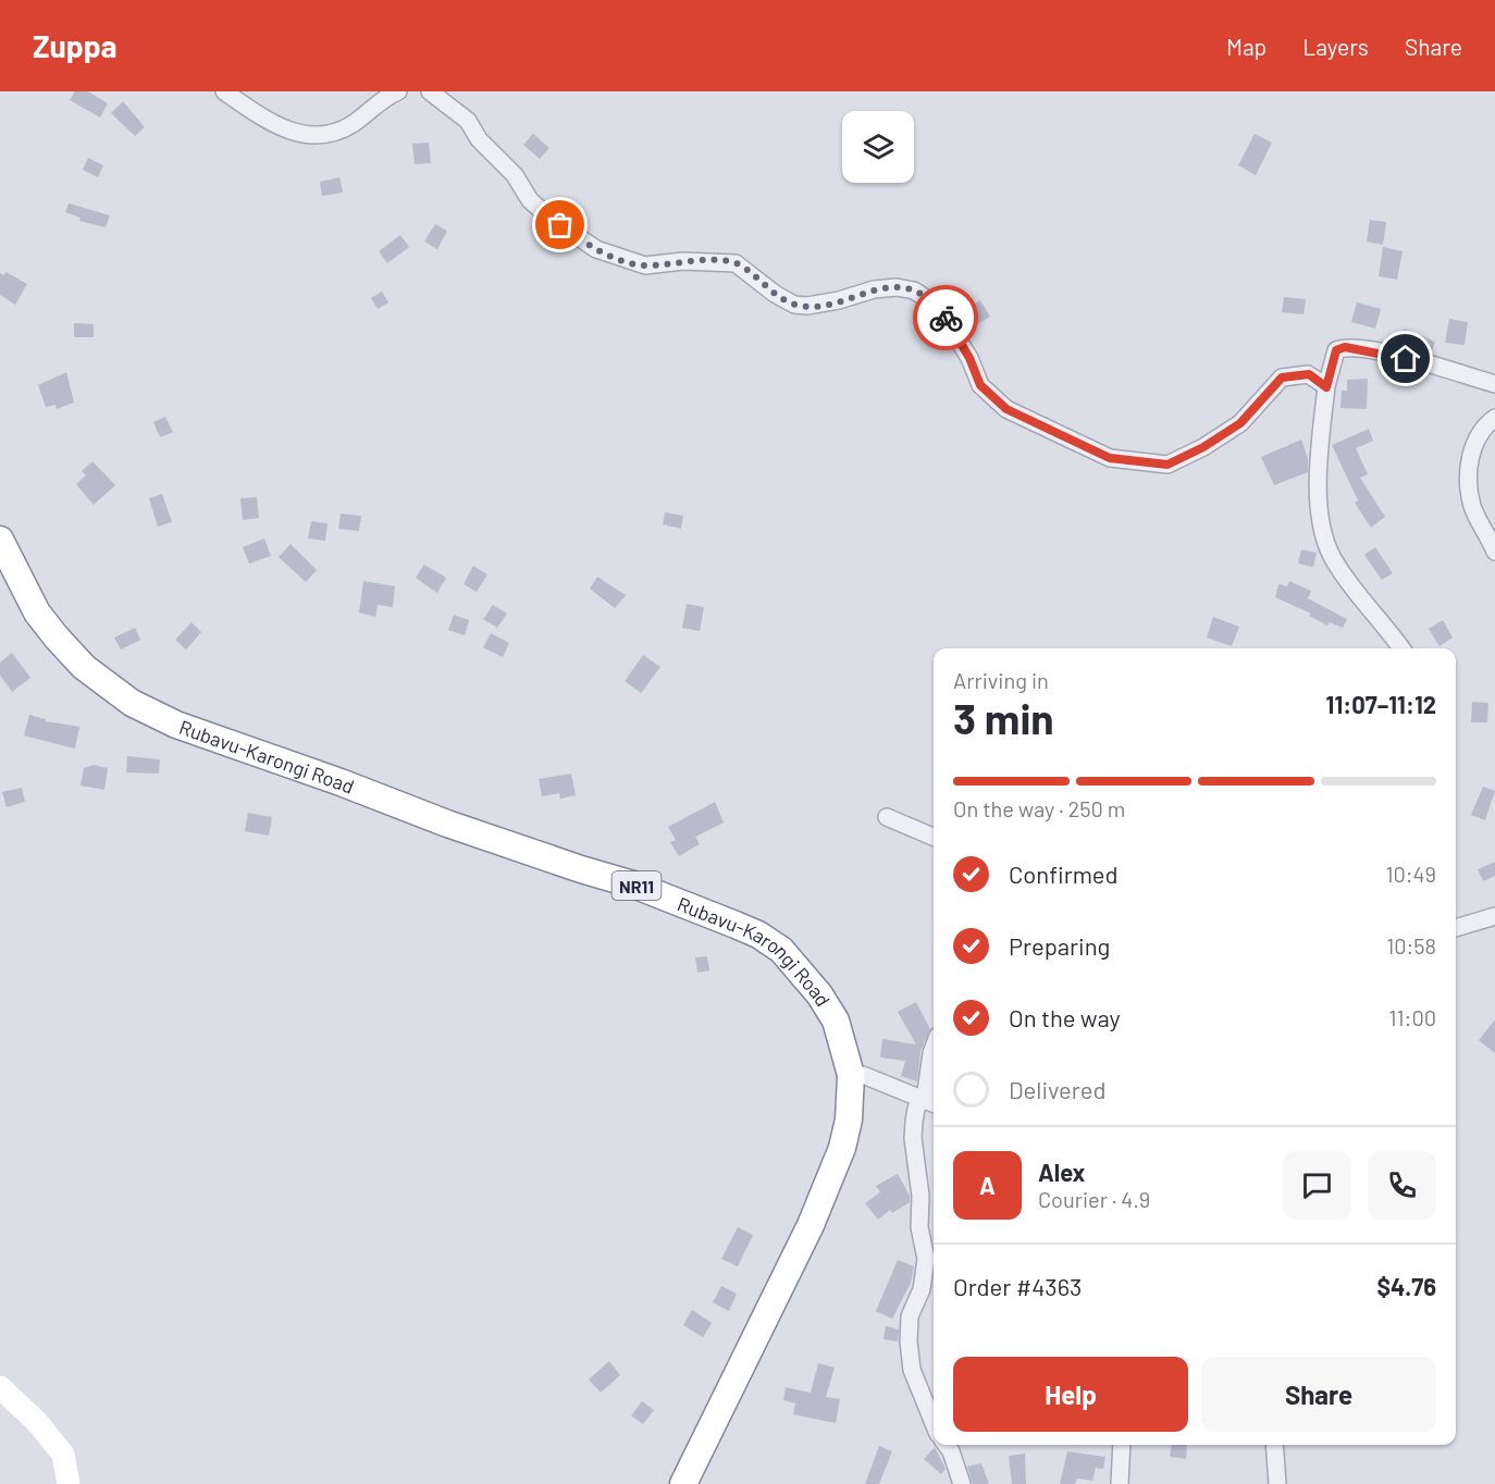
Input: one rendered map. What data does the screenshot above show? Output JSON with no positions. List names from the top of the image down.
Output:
{
  "streets": {
    "highway": ["Rubavu-Karongi Road", "NR11"]
  },
  "page": {
    "header": "Zuppa",
    "nav": ["Map", "Layers", "Share"],
    "heading": ["3 min", "Arriving in", "11:07–11:12"],
    "panel": [
      "Alex",
      "Courier · 4.9",
      "Order #4363",
      "$4.76"
    ],
    "bar": "On the way · 250 m",
    "list": [
      ["Confirmed", "10:49"],
      ["Preparing", "10:58"],
      ["On the way", "11:00"],
      "Delivered"
    ],
    "round": "A",
    "buttons": ["Help", "Share"]
  }
}
